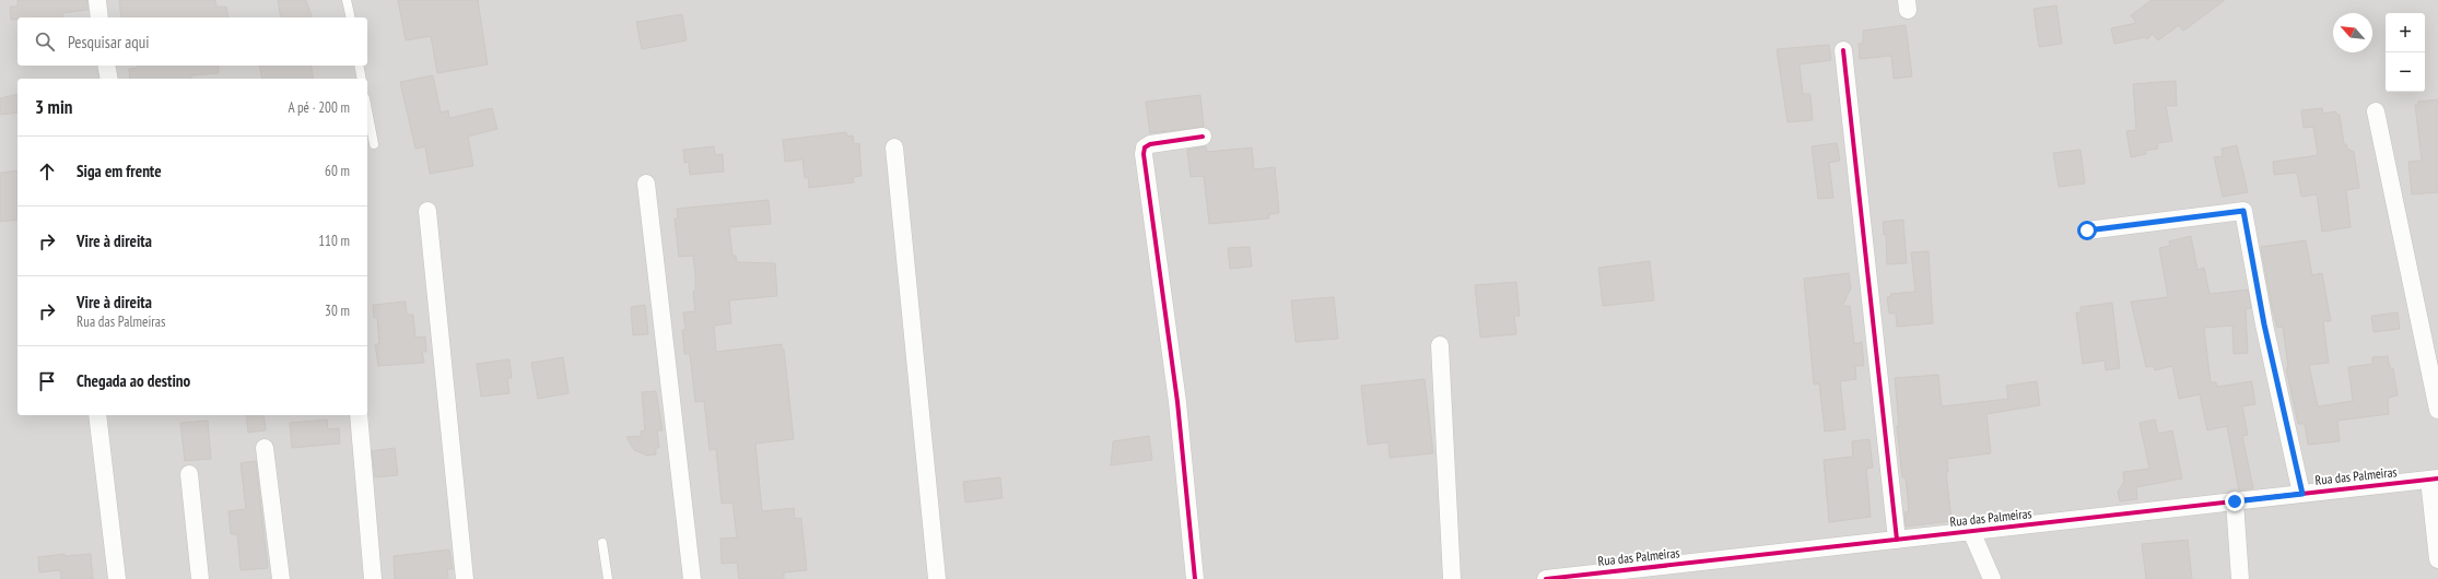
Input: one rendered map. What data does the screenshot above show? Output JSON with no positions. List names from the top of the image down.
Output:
{
  "streets": {
    "street": ["Rua das Palmeiras"]
  },
  "north": "top left",
  "page": {
    "map_buttons": ["+", "−"],
    "search": "Pesquisar aqui",
    "heading": ["3 min", "A pé · 200 m"],
    "list": [
      ["Siga em frente", "60 m"],
      ["Vire à direita", "110 m"],
      ["Vire à direita", "Rua das Palmeiras", "30 m"],
      "Chegada ao destino"
    ]
  }
}
